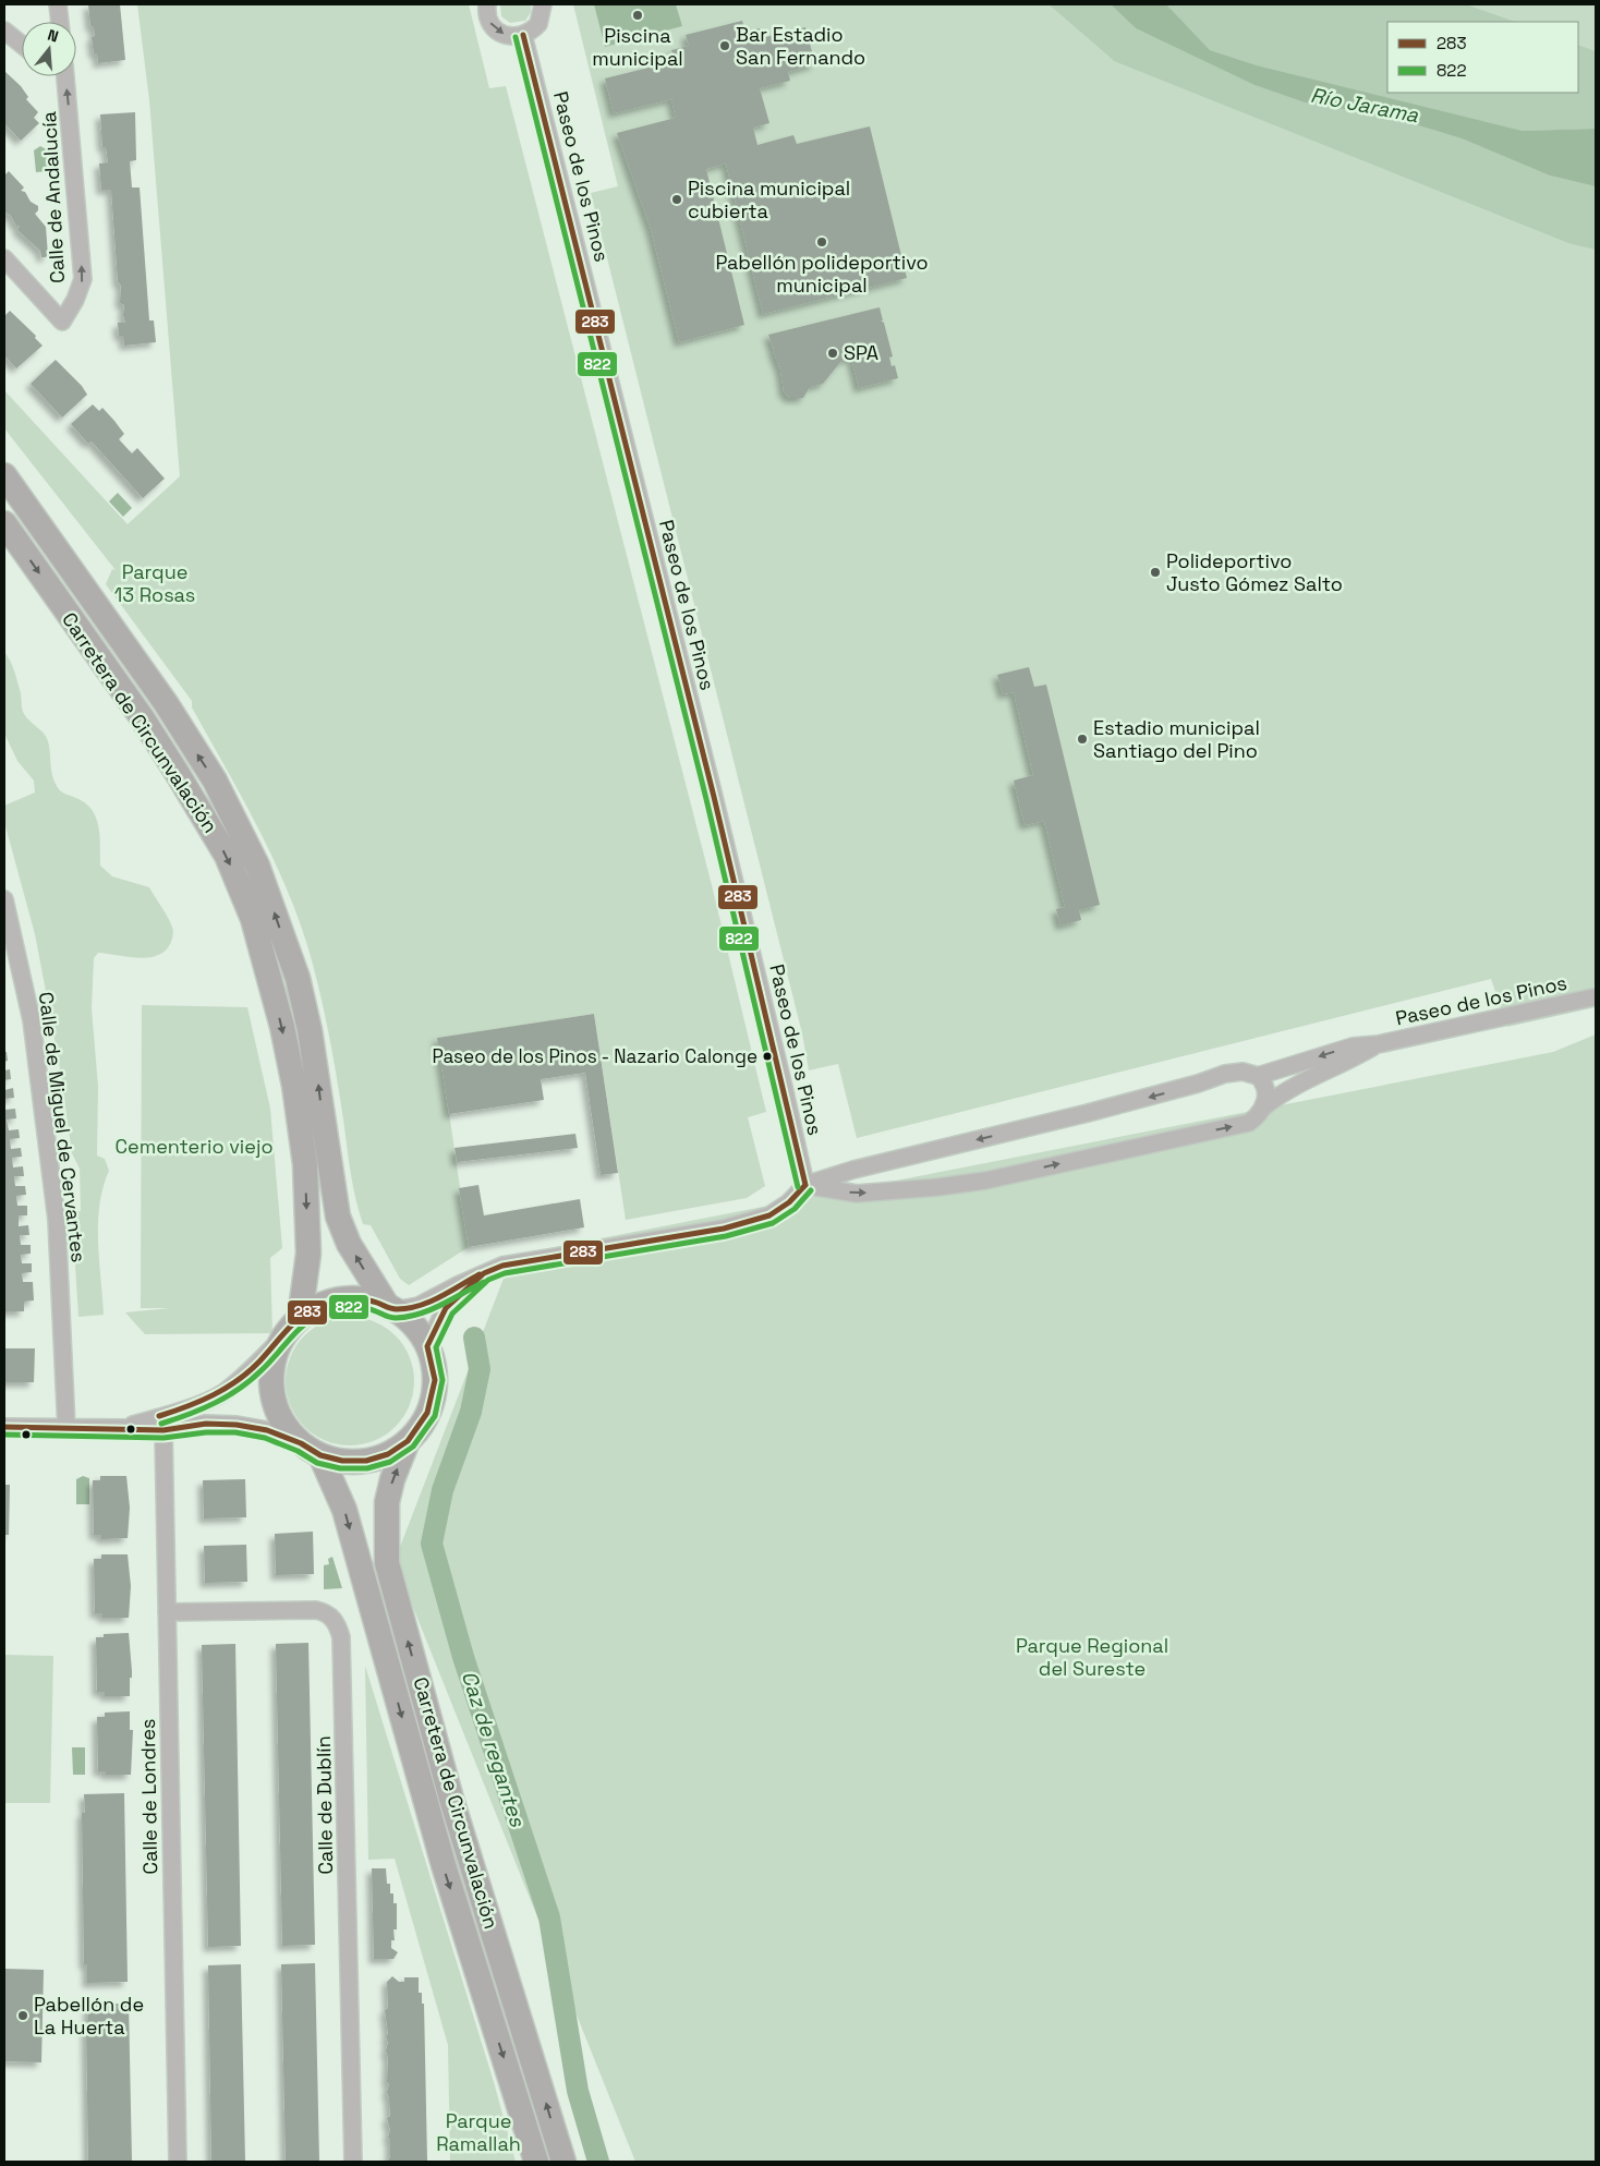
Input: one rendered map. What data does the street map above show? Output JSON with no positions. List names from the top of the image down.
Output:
{
  "streets": {
    "main road": ["Carretera de Circunvalación"],
    "street": [
      "Paseo de los Pinos",
      "Calle de Andalucía",
      "Calle de Miguel de Cervantes",
      "Calle de Londres",
      "Calle de Dublín"
    ]
  },
  "crossings": [
    ["Paseo de los Pinos", "Carretera de Circunvalación"],
    ["Calle de Londres", "Calle de Dublín"]
  ],
  "water": ["Río Jarama", "Caz de regantes"],
  "parks": [
    "Parque 13 Rosas",
    "Cementerio viejo",
    "Parque Regional del Sureste",
    "Parque Ramallah"
  ],
  "places": [
    "Piscina municipal",
    "Bar Estadio San Fernando",
    "Piscina municipal cubierta",
    "Pabellón polideportivo municipal",
    "SPA",
    "Polideportivo Justo Gómez Salto",
    "Estadio municipal Santiago del Pino",
    "Paseo de los Pinos - Nazario Calonge",
    "Pabellón de La Huerta"
  ],
  "lines": ["transit line 283", "transit line 822"],
  "legend": ["283", "822"],
  "north": "top"
}
